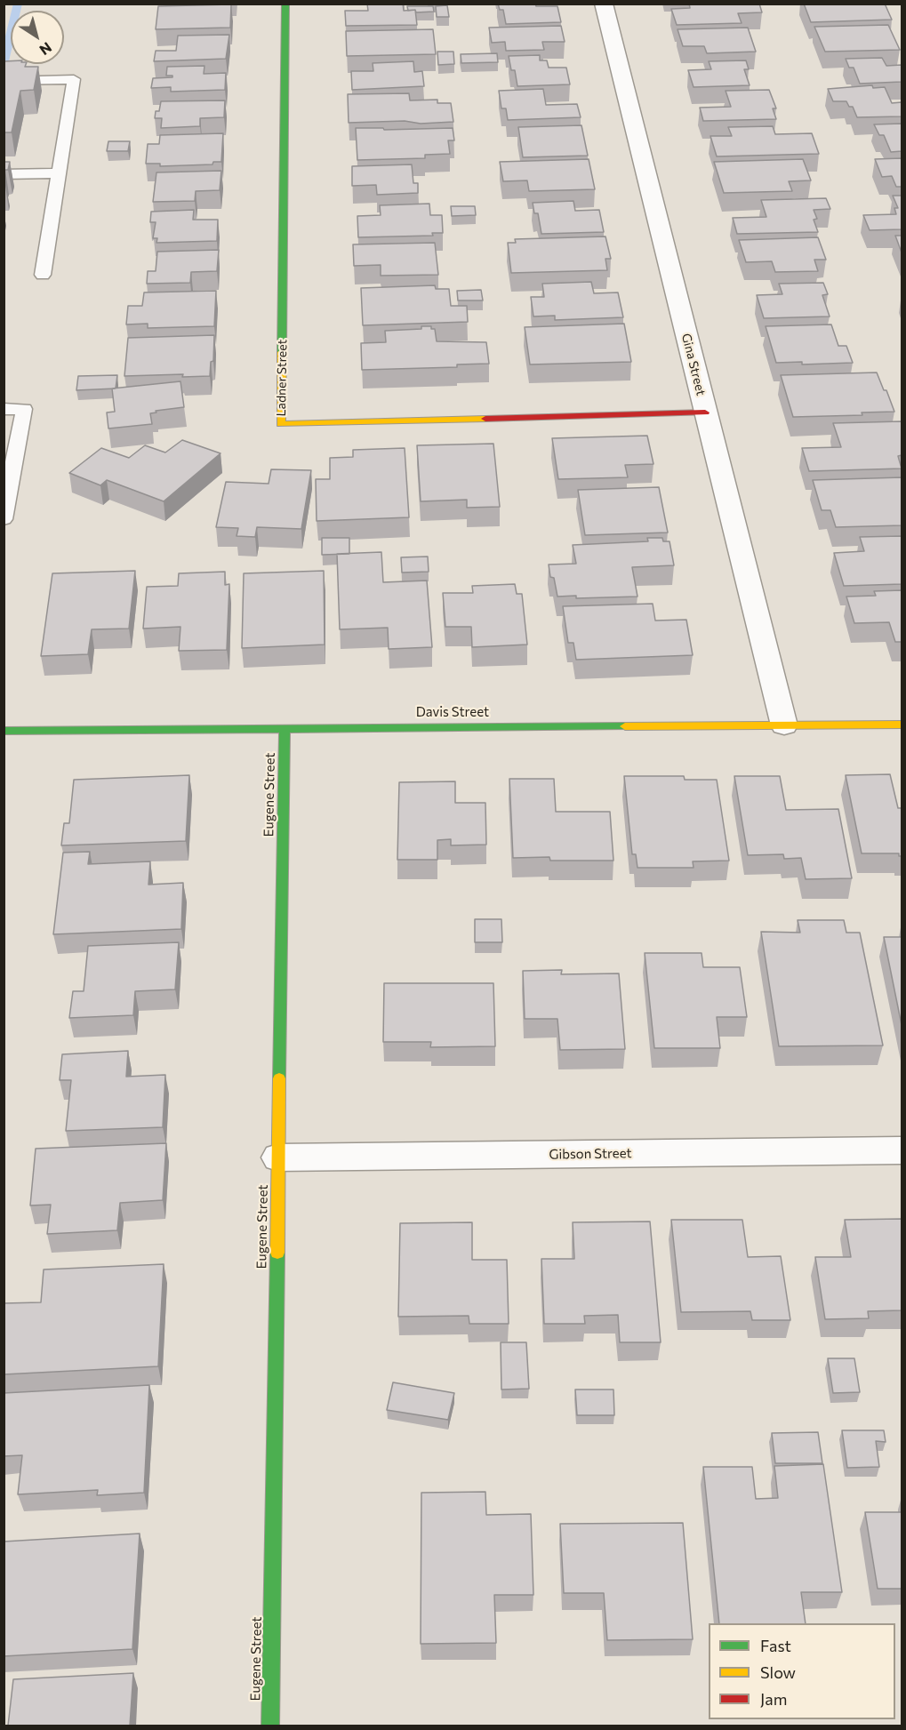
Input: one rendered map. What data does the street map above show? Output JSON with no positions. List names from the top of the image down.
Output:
{
  "streets": {
    "street": [
      "Gina Street",
      "Ladner Street",
      "Davis Street",
      "Eugene Street",
      "Gibson Street"
    ]
  },
  "crossings": [
    ["Gina Street", "Ladner Street"],
    ["Gina Street", "Davis Street"],
    ["Davis Street", "Eugene Street"],
    ["Eugene Street", "Gibson Street"]
  ],
  "legend": ["Fast", "Slow", "Jam"],
  "north": "bottom right"
}
